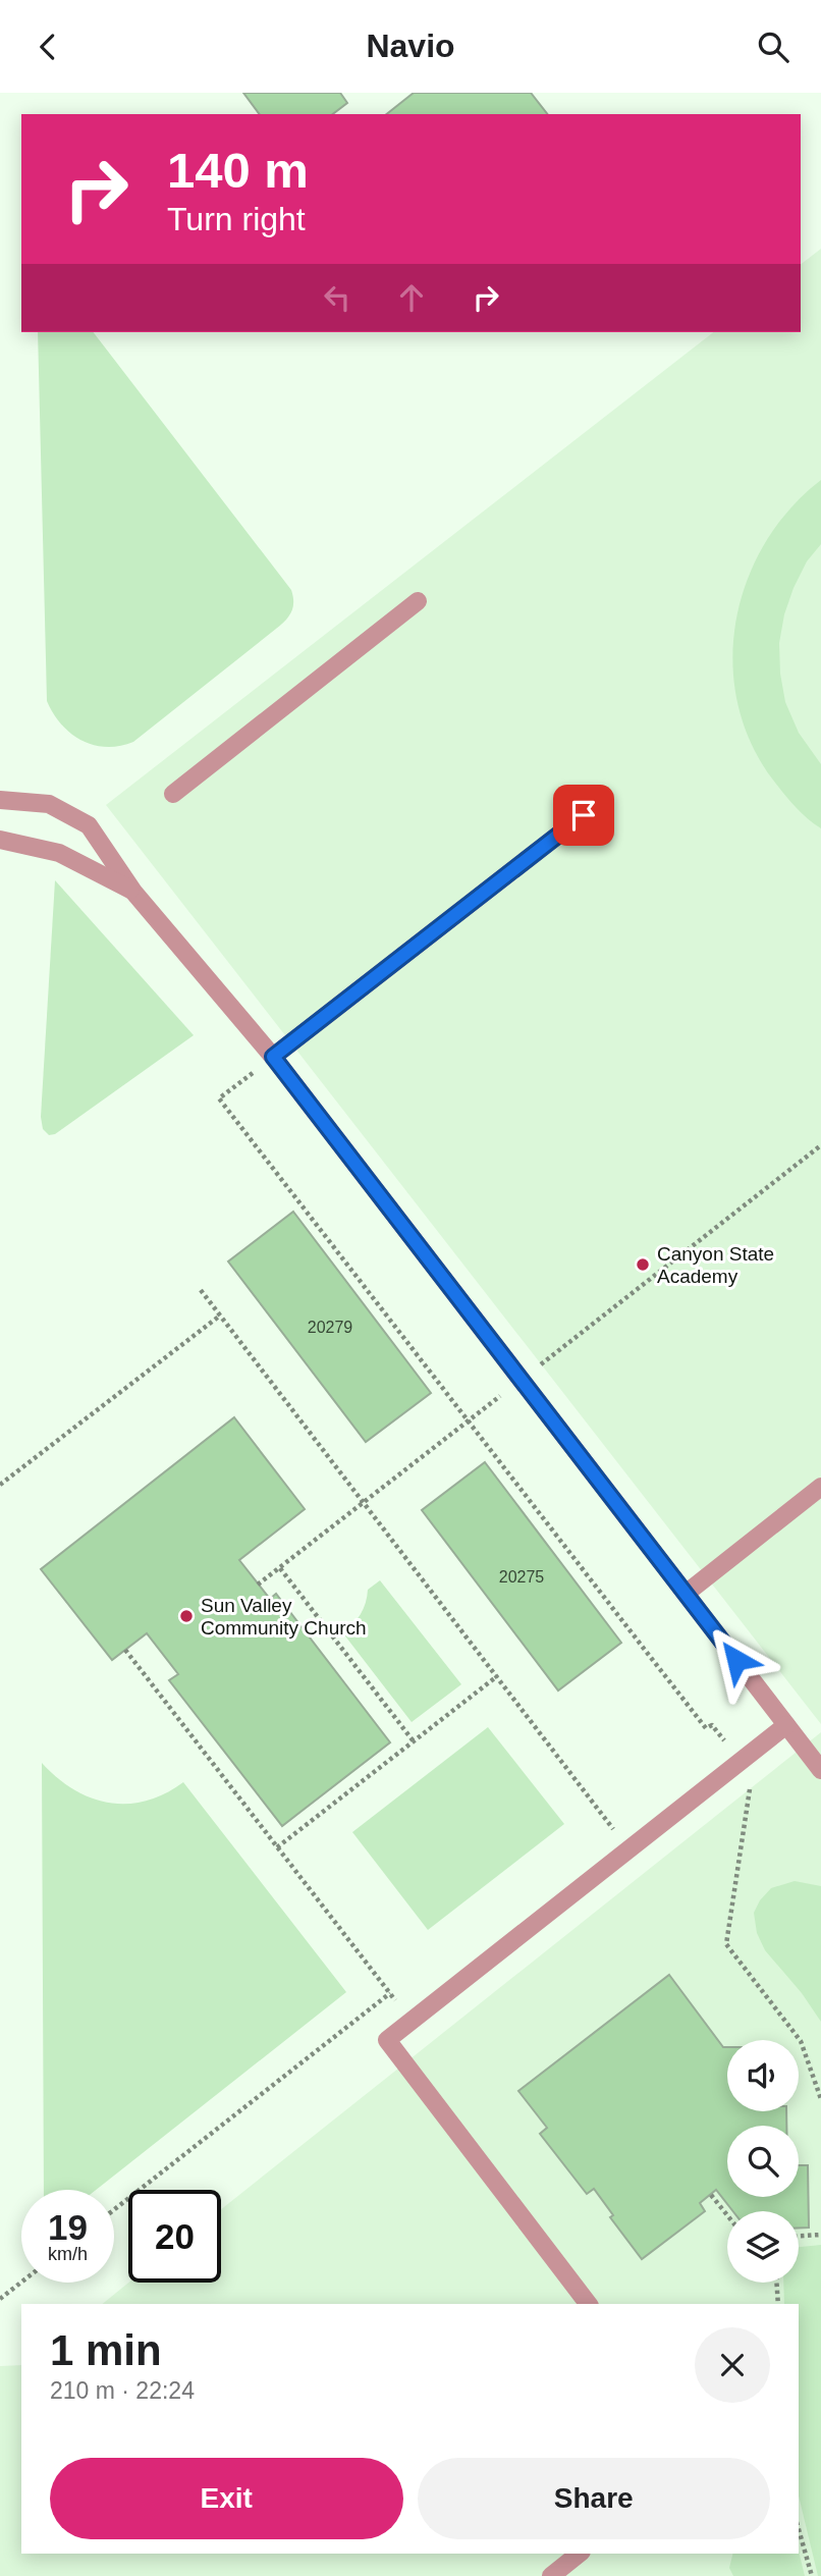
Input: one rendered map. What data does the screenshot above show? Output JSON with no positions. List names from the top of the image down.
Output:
{
  "places": ["Canyon State Academy", "Sun Valley Community Church"],
  "house_numbers": ["20279", "20275"],
  "page": {
    "header": "Navio",
    "turn": ["140 m", "Turn right"],
    "speed": "19 km/h",
    "limit": "20",
    "heading": ["1 min", "210 m · 22:24"],
    "buttons": ["Exit", "Share"]
  }
}
